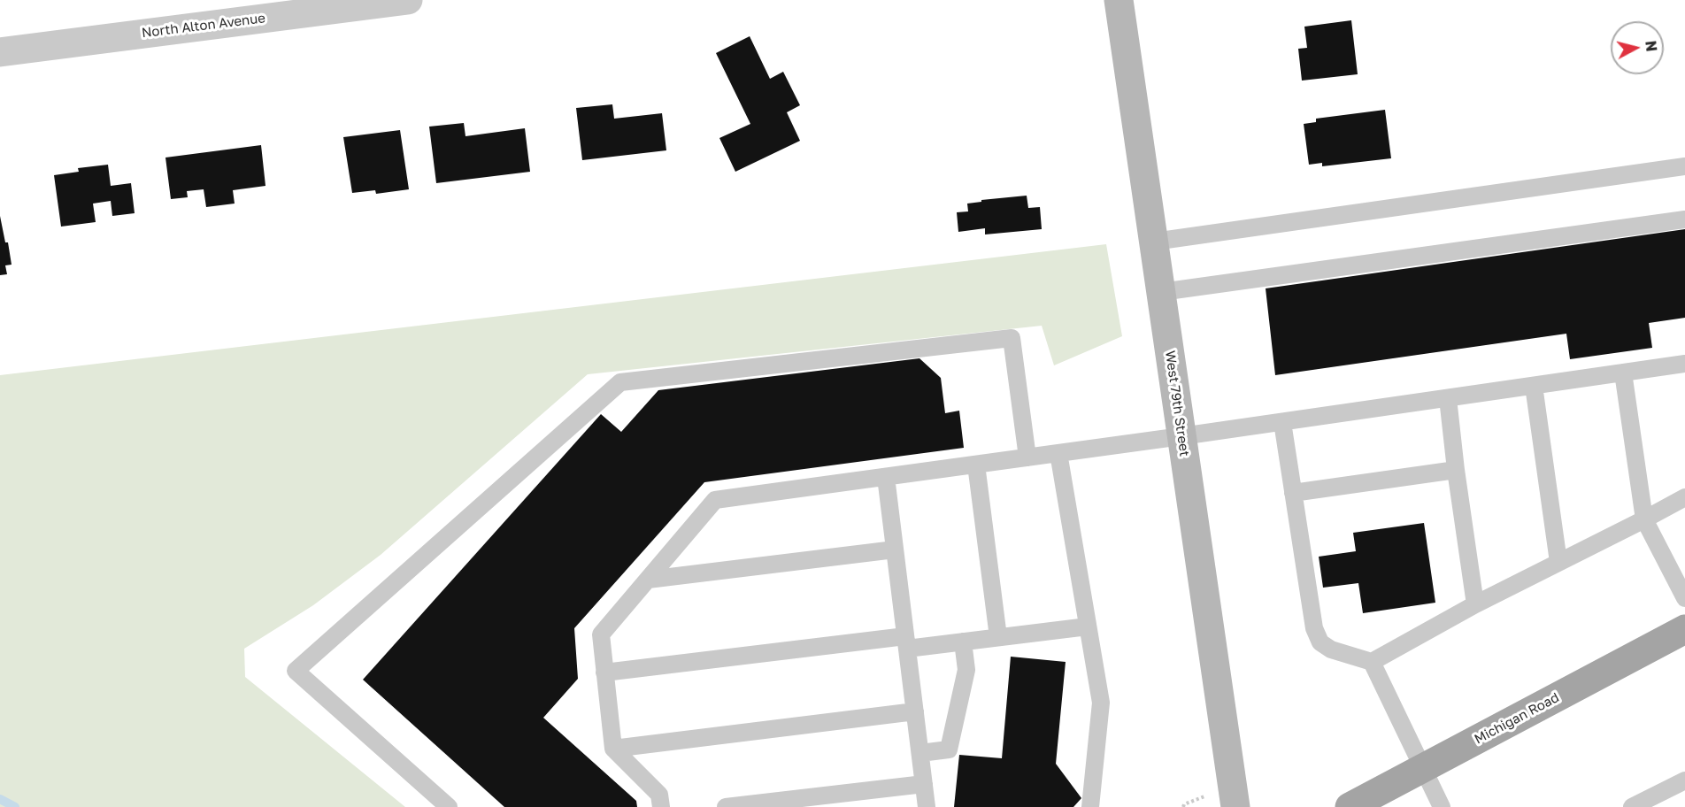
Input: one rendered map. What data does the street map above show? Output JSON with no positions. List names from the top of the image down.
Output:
{
  "streets": {
    "main road": ["West 79th Street", "Michigan Road"],
    "street": ["North Alton Avenue"]
  },
  "north": "right"
}
